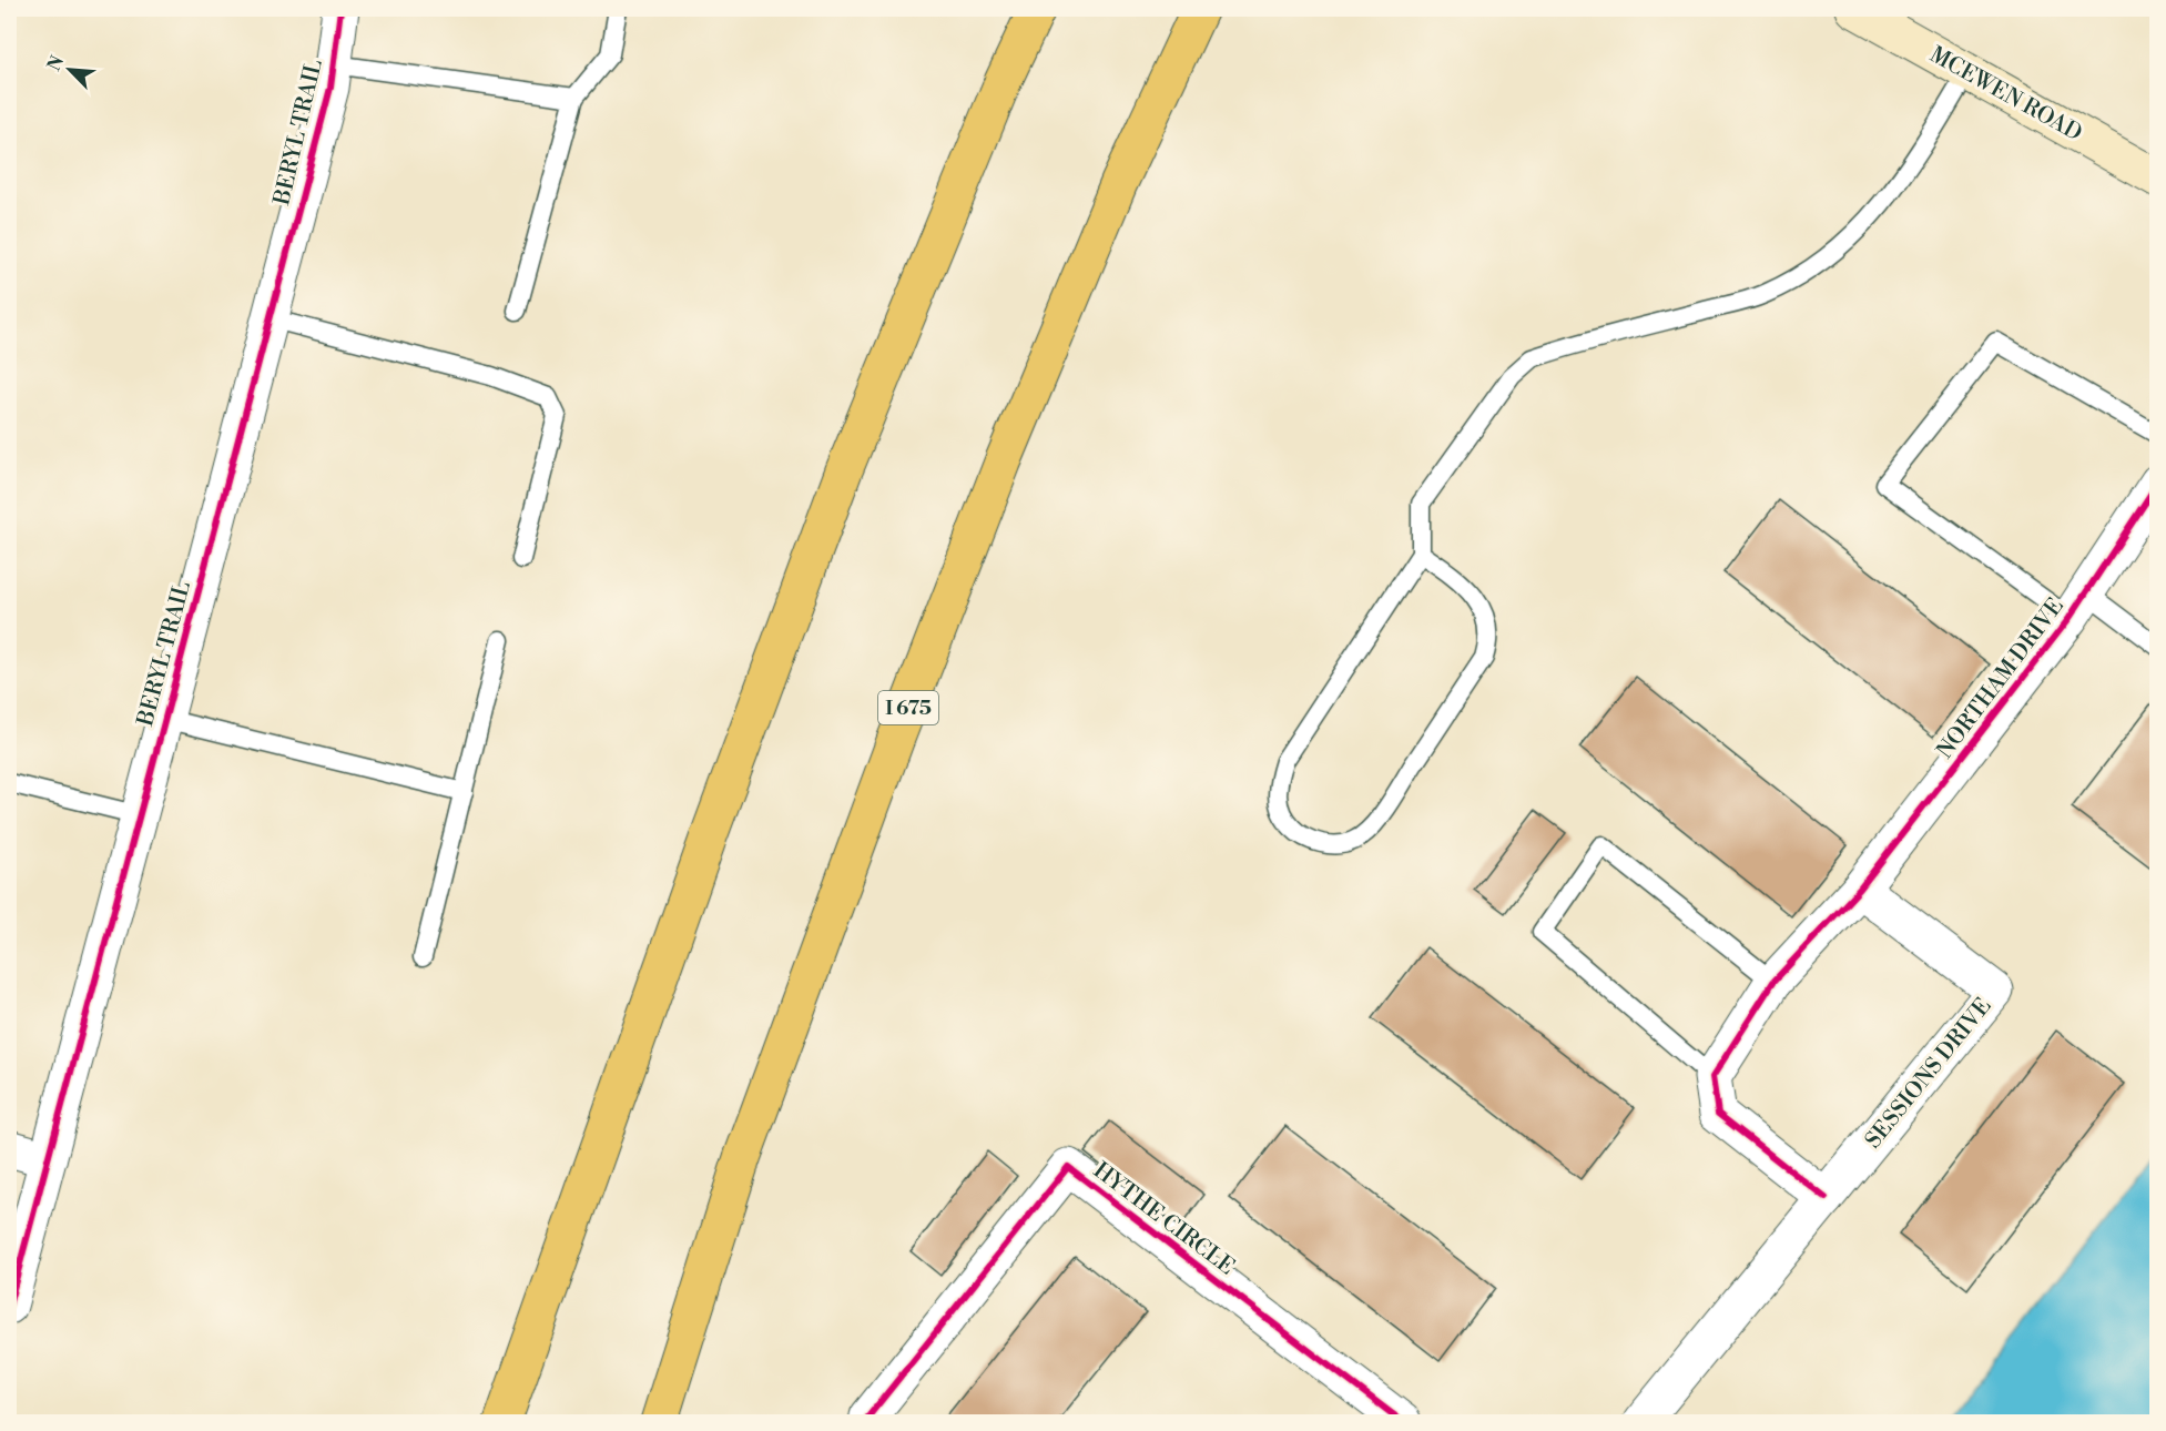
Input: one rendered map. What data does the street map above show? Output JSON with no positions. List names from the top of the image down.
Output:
{
  "streets": {
    "highway": ["I 675"],
    "street": [
      "MCEWEN ROAD",
      "BERYL TRAIL",
      "NORTHAM DRIVE",
      "SESSIONS DRIVE",
      "HYTHE CIRCLE"
    ]
  },
  "crossings": [
    ["NORTHAM DRIVE", "SESSIONS DRIVE"]
  ],
  "north": "top left"
}
